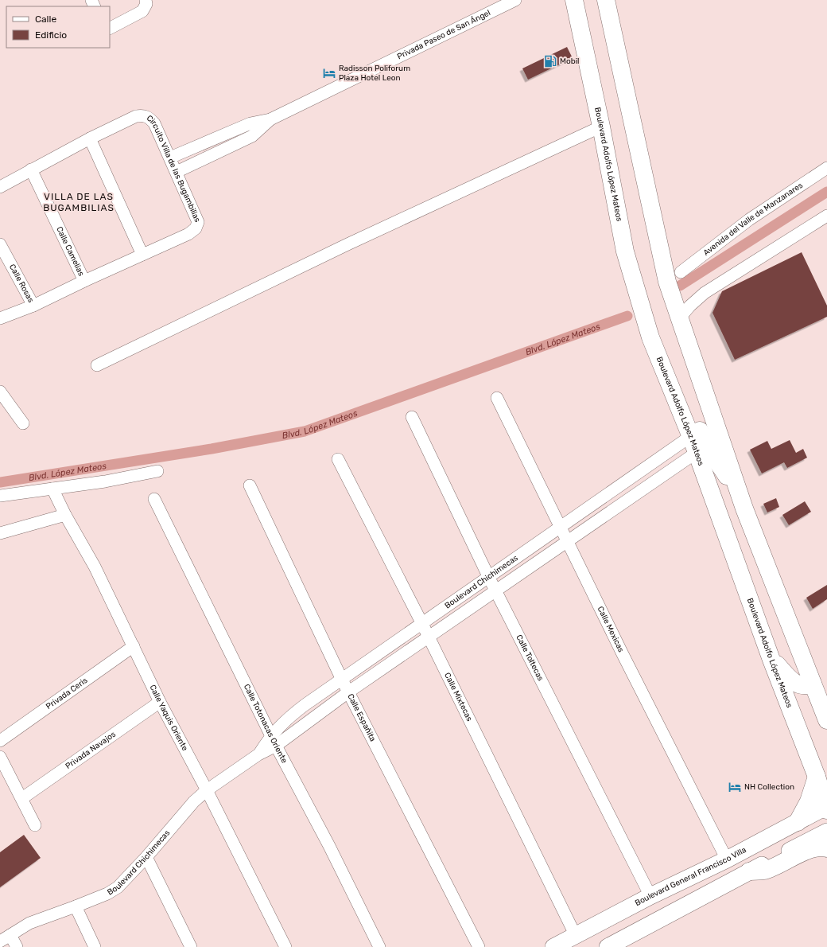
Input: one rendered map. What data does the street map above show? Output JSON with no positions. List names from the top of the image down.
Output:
{
  "streets": {
    "main road": ["Boulevard Adolfo López Mateos", "Boulevard General Francisco Villa"],
    "street": [
      "Privada Paseo de San Ángel",
      "Circuito Villa de las Bugambilias",
      "Avenida del Valle de Manzanares",
      "Calle Camelias",
      "Calle Rosas",
      "Boulevard Chichimecas",
      "Calle Mexicas",
      "Calle Toltecas",
      "Privada Ceris",
      "Calle Mixtecas",
      "Calle Españita",
      "Calle Yaquis Oriente",
      "Calle Totonacas Oriente",
      "Privada Navajos"
    ]
  },
  "crossings": [
    ["Privada Paseo de San Ángel", "Circuito Villa de las Bugambilias"],
    ["Boulevard Adolfo López Mateos", "Boulevard Chichimecas"],
    ["Boulevard Adolfo López Mateos", "Boulevard General Francisco Villa"],
    ["Circuito Villa de las Bugambilias", "Calle Camelias"],
    ["Circuito Villa de las Bugambilias", "Calle Rosas"],
    ["Boulevard Chichimecas", "Calle Mexicas"],
    ["Boulevard Chichimecas", "Calle Toltecas"],
    ["Boulevard Chichimecas", "Calle Mixtecas"],
    ["Boulevard Chichimecas", "Calle Españita"],
    ["Boulevard Chichimecas", "Calle Yaquis Oriente"],
    ["Boulevard Chichimecas", "Calle Totonacas Oriente"],
    ["Calle Mexicas", "Boulevard General Francisco Villa"],
    ["Calle Toltecas", "Boulevard General Francisco Villa"],
    ["Privada Ceris", "Calle Yaquis Oriente"],
    ["Calle Mixtecas", "Boulevard General Francisco Villa"],
    ["Calle Yaquis Oriente", "Privada Navajos"]
  ],
  "districts": ["VILLA DE LAS BUGAMBILIAS"],
  "water": ["Blvd. López Mateos"],
  "places": {
    "fuel station": ["Mobil"],
    "hotel": ["Radisson Poliforum Plaza Hotel Leon", "NH Collection"]
  },
  "legend": ["Calle", "Edificio"]
}
